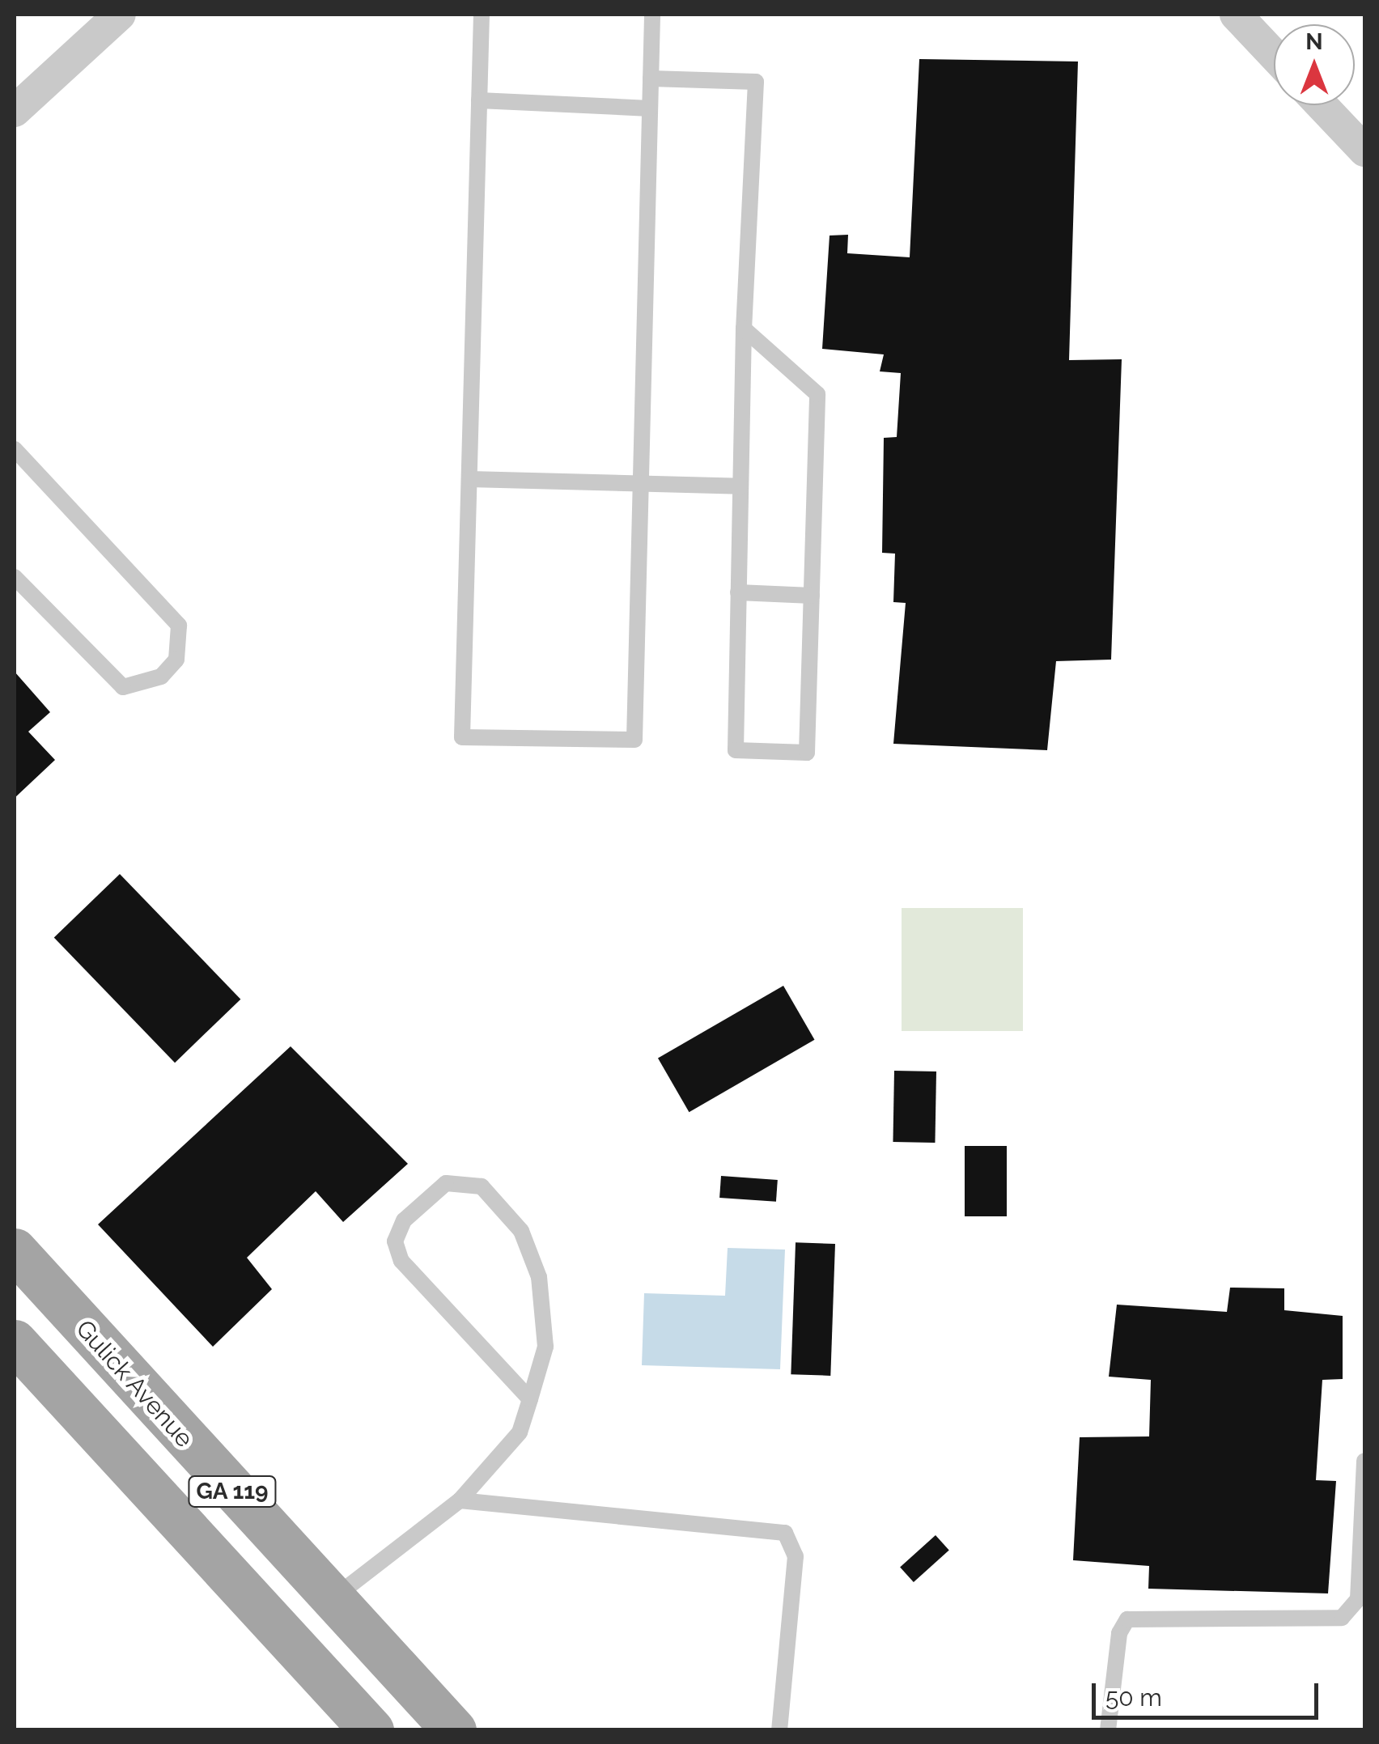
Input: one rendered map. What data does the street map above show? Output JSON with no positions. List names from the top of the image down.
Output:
{
  "streets": {
    "main road": ["Gulick Avenue", "GA 119"]
  },
  "scale_bar": "50 m",
  "north": "top"
}
